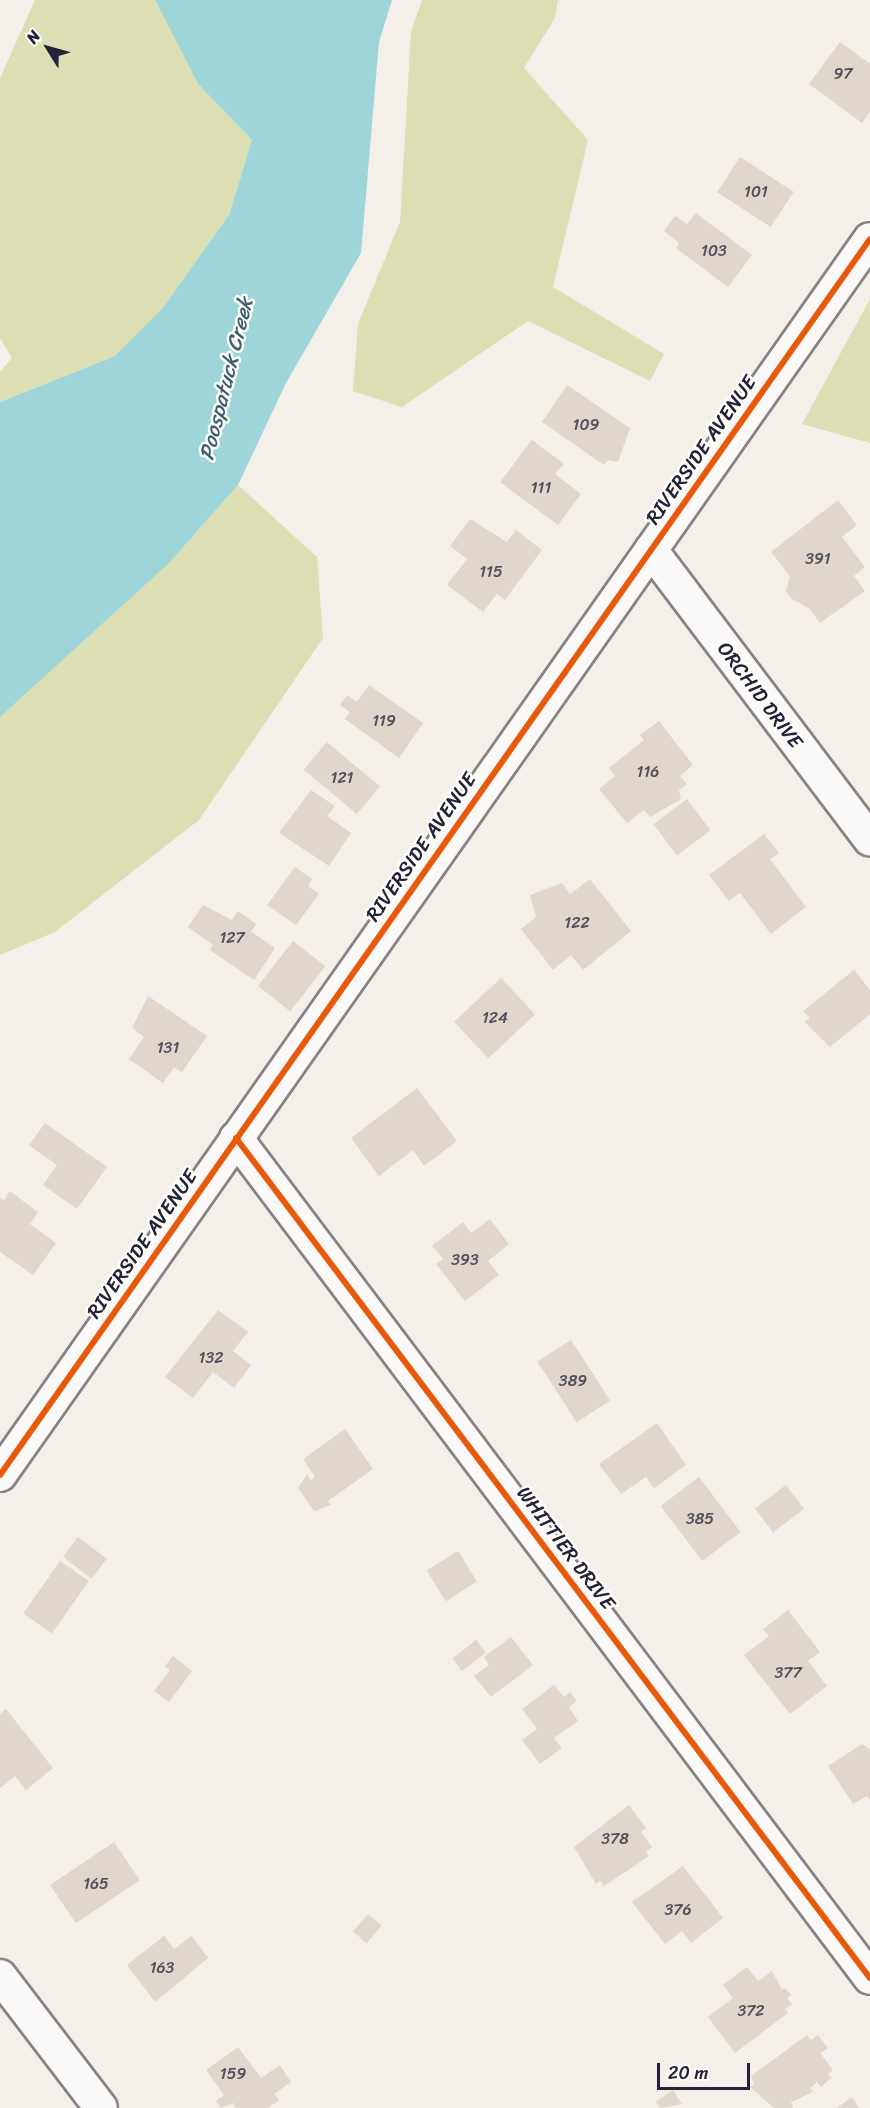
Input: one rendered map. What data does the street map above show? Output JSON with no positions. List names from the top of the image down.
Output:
{
  "streets": {
    "street": ["RIVERSIDE AVENUE", "ORCHID DRIVE", "WHITTIER DRIVE"]
  },
  "crossings": [
    ["RIVERSIDE AVENUE", "ORCHID DRIVE"],
    ["RIVERSIDE AVENUE", "WHITTIER DRIVE"]
  ],
  "water": ["Poospatuck Creek"],
  "house_numbers": [
    "97",
    "101",
    "103",
    "109",
    "111",
    "391",
    "115",
    "119",
    "116",
    "121",
    "122",
    "127",
    "124",
    "131",
    "393",
    "132",
    "389",
    "385",
    "377",
    "378",
    "165",
    "376",
    "163",
    "372",
    "159"
  ],
  "scale_bar": "20 m",
  "north": "top left"
}
